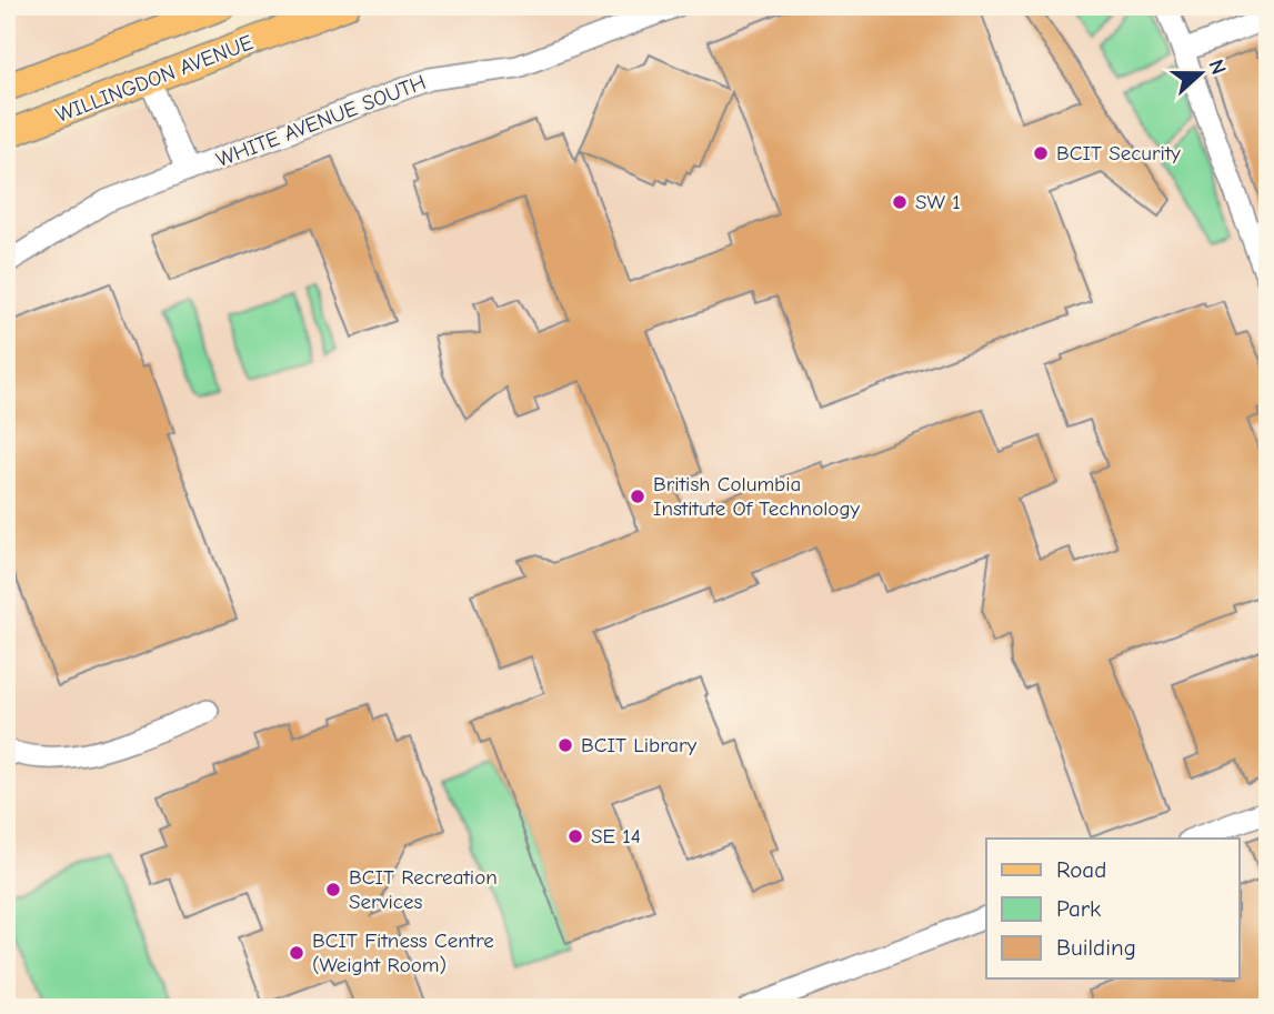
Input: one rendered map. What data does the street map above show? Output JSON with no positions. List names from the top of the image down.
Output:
{
  "streets": {
    "main road": ["WILLINGDON AVENUE"],
    "street": ["WHITE AVENUE SOUTH"]
  },
  "crossings": [
    ["WILLINGDON AVENUE", "WHITE AVENUE SOUTH"]
  ],
  "places": [
    "BCIT Security",
    "SW 1",
    "British Columbia Institute Of Technology",
    "BCIT Library",
    "SE 14",
    "BCIT Recreation Services",
    "BCIT Fitness Centre (Weight Room)"
  ],
  "legend": ["Road", "Park", "Building"],
  "north": "right"
}
